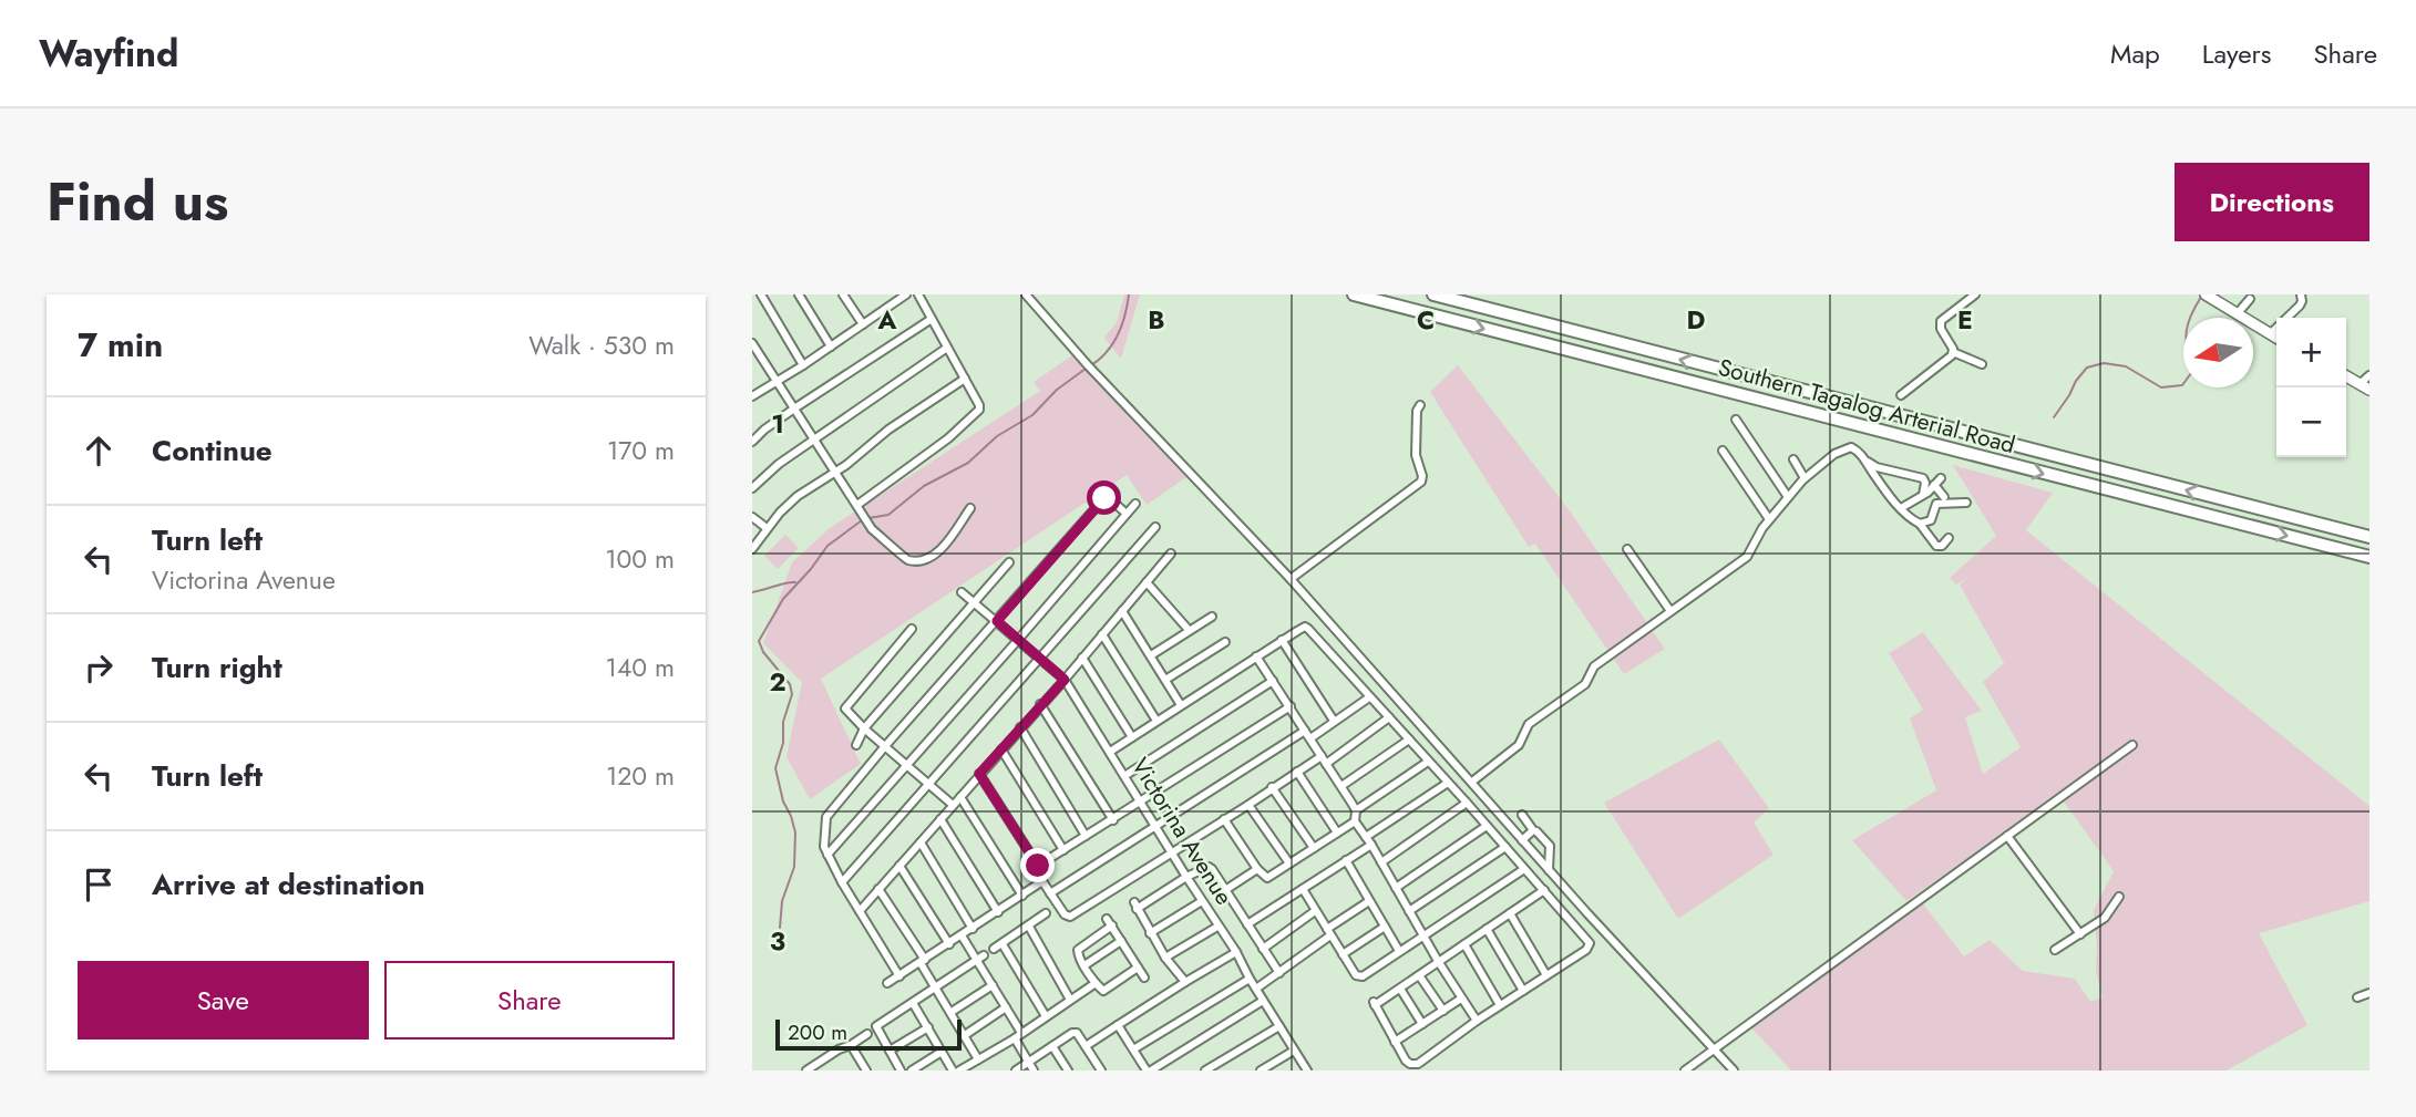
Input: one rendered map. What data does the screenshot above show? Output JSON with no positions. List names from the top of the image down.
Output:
{
  "streets": {
    "highway": ["Southern Tagalog Arterial Road"],
    "street": ["Victorina Avenue"]
  },
  "scale_bar": "200 m",
  "north": "left",
  "page": {
    "header": "Wayfind",
    "nav": ["Map", "Layers", "Share"],
    "title": "Find us",
    "buttons": [
      "Directions",
      ["Save", "Share"]
    ],
    "heading": ["7 min", "Walk · 530 m"],
    "map_buttons": ["+", "−"],
    "list": [
      ["Continue", "170 m"],
      ["Turn left", "Victorina Avenue", "100 m"],
      ["Turn right", "140 m"],
      ["Turn left", "120 m"],
      "Arrive at destination"
    ],
    "scale": "200 m"
  },
  "grid": {
    "columns": [
      "A",
      "B",
      "C",
      "D",
      "E"
    ],
    "rows": ["1", "2", "3"]
  }
}
